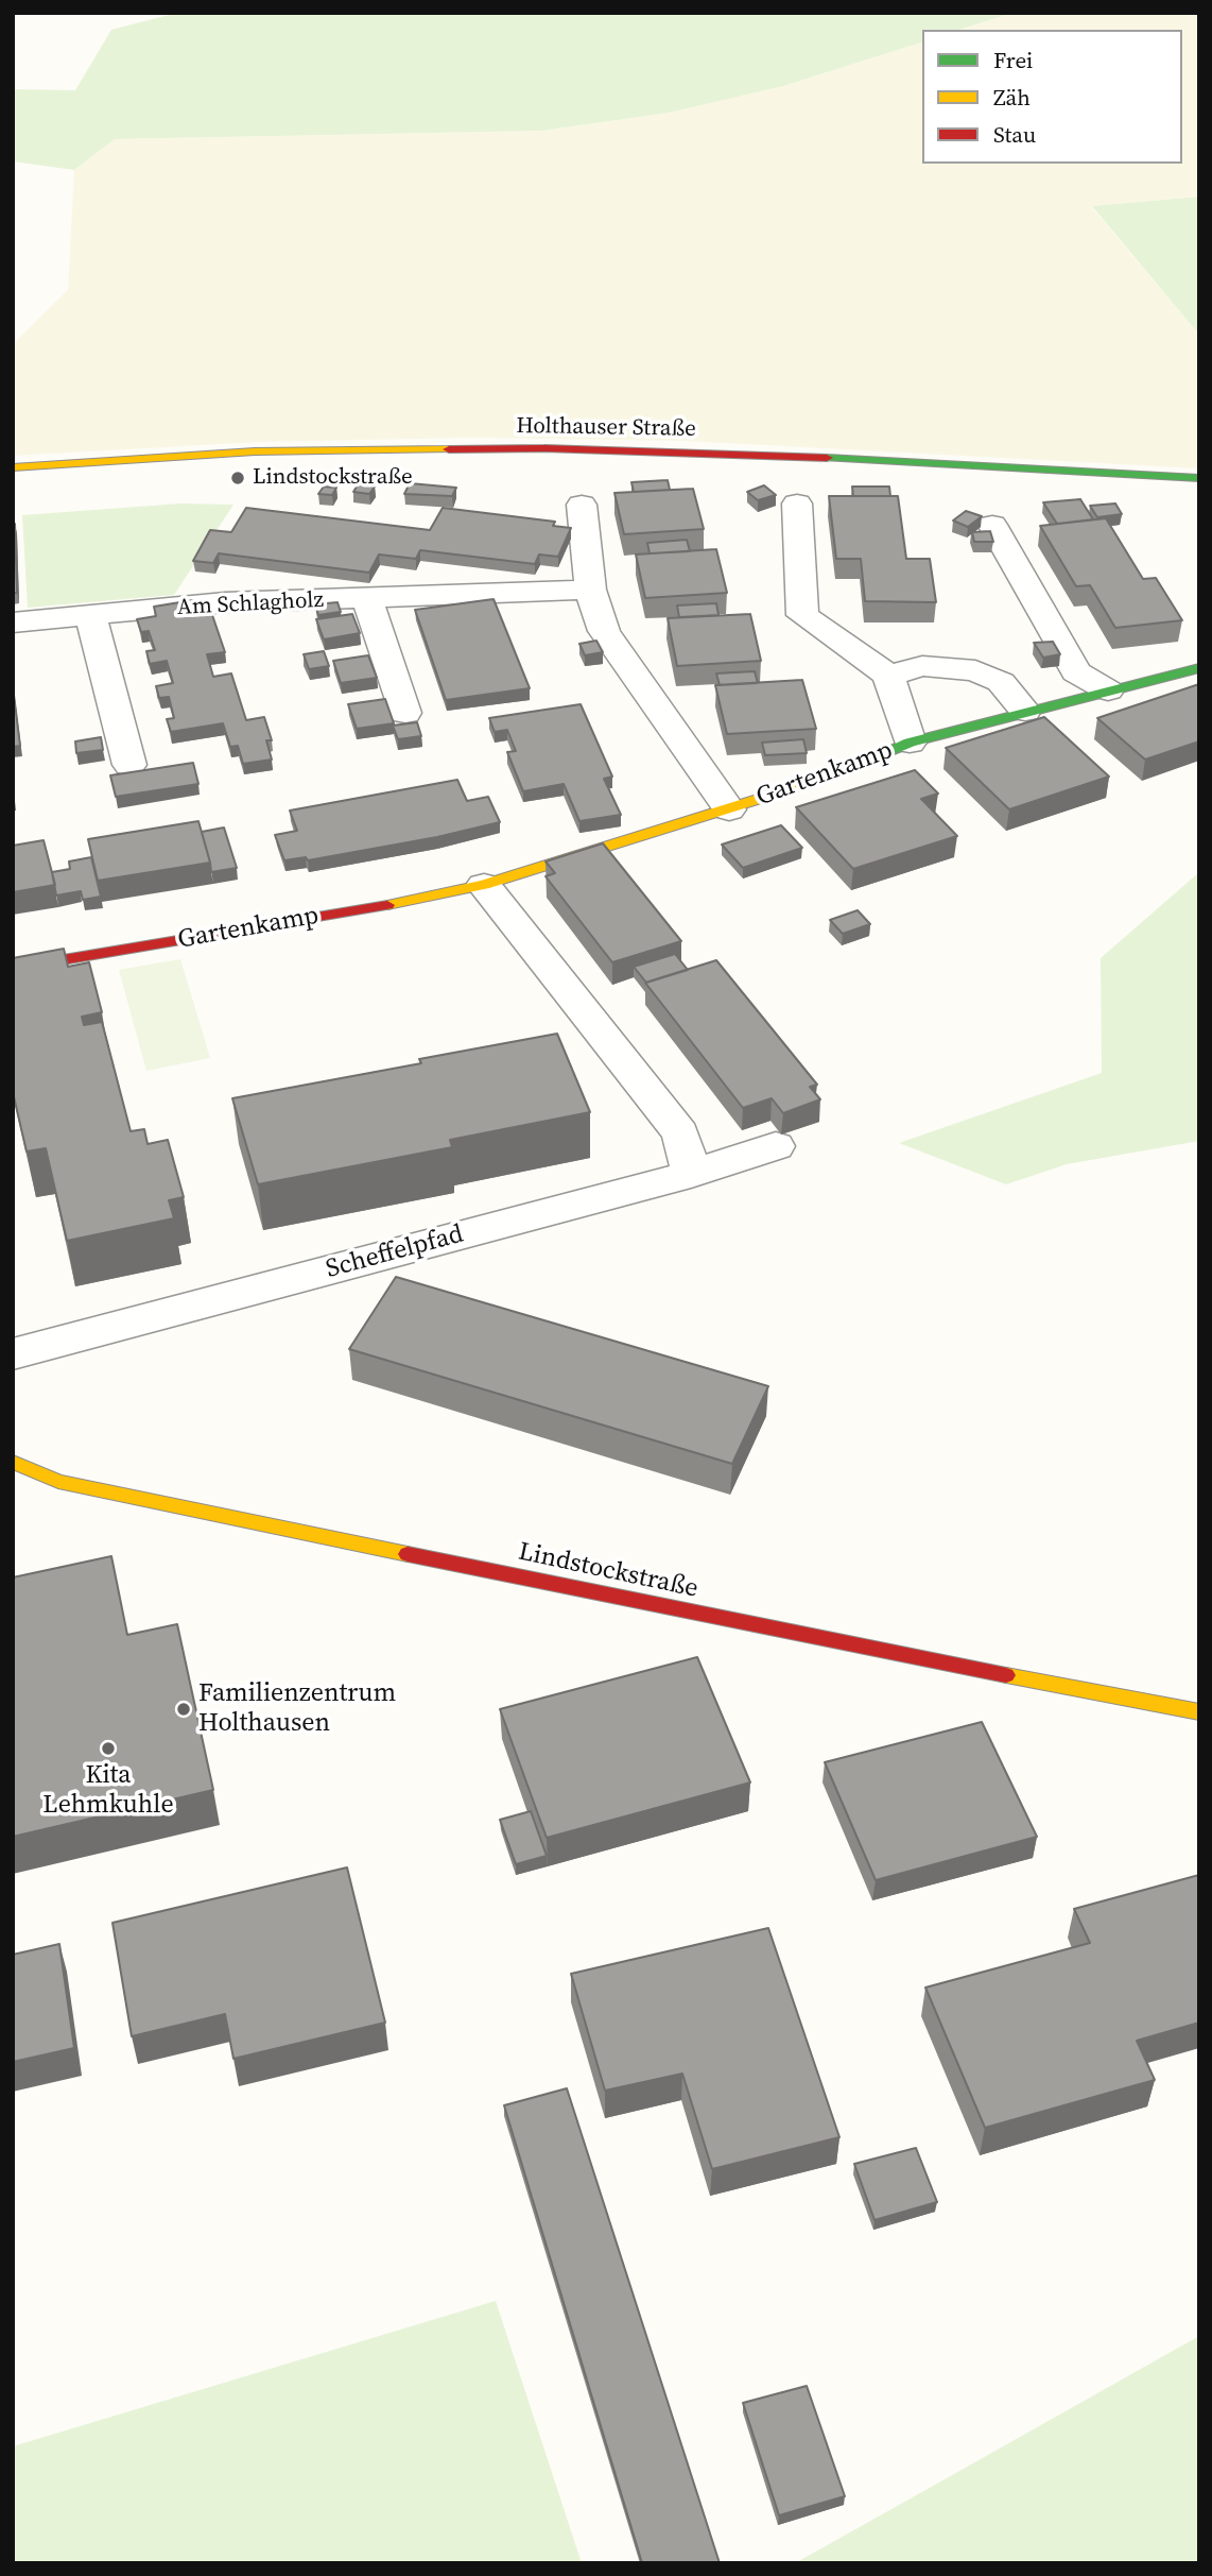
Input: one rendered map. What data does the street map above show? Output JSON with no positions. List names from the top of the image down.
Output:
{
  "streets": {
    "street": [
      "Holthauser Straße",
      "Am Schlagholz",
      "Gartenkamp",
      "Scheffelpfad",
      "Lindstockstraße"
    ]
  },
  "places": ["Lindstockstraße", "Familienzentrum Holthausen", "Kita Lehmkuhle"],
  "legend": ["Frei", "Zäh", "Stau"]
}
